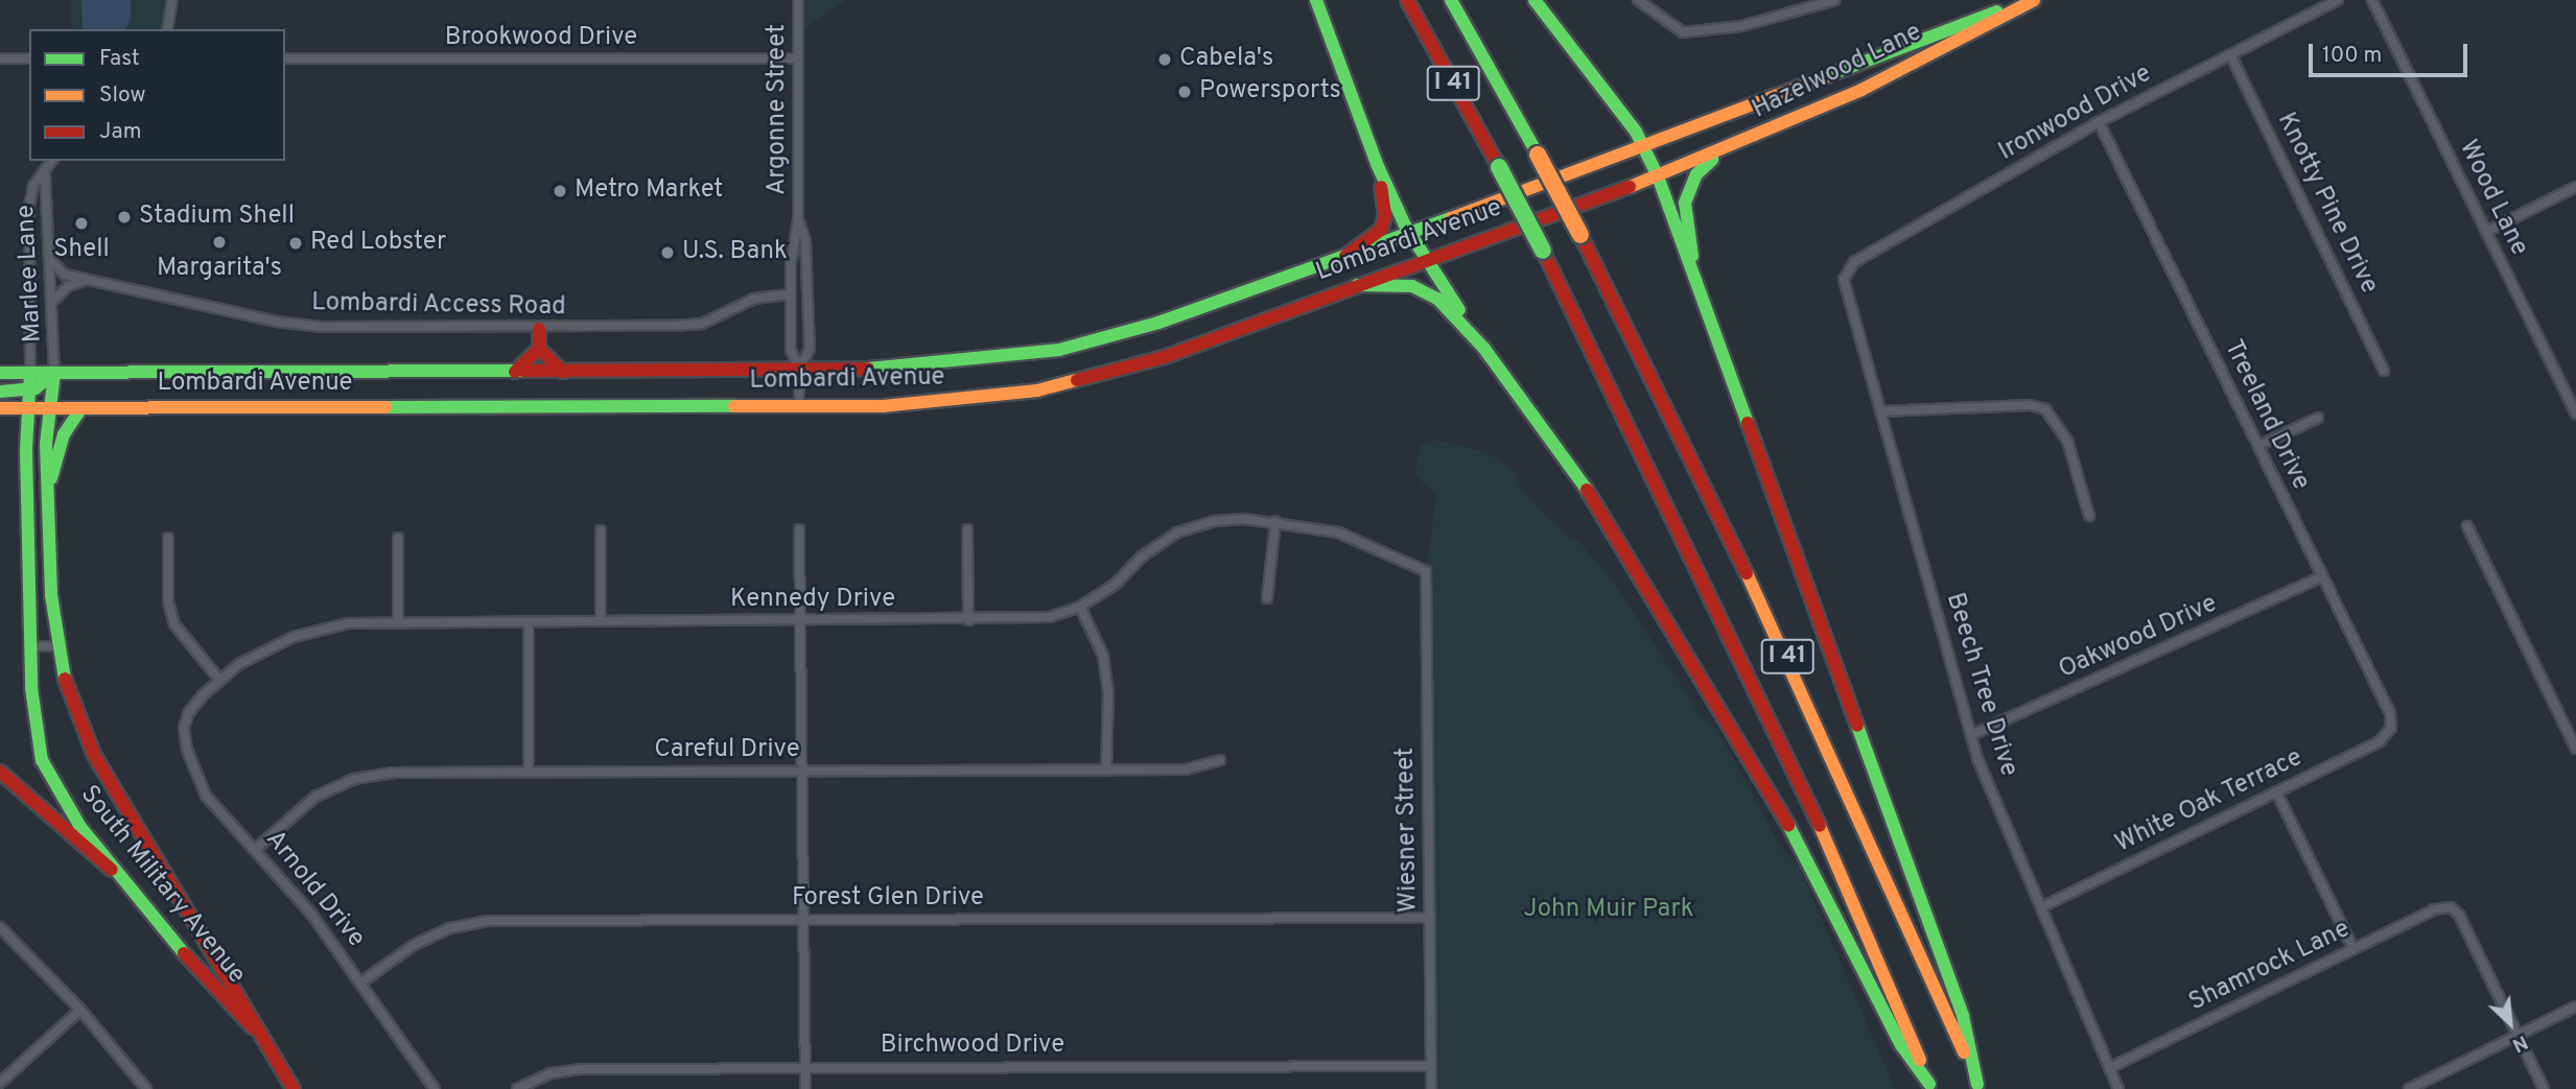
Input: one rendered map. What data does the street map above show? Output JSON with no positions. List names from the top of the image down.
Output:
{
  "streets": {
    "main road": [
      "Hazelwood Lane",
      "I 41",
      "Lombardi Avenue",
      "South Military Avenue"
    ],
    "street": [
      "Brookwood Drive",
      "Argonne Street",
      "Ironwood Drive",
      "Wood Lane",
      "Knotty Pine Drive",
      "Marlee Lane",
      "Lombardi Access Road",
      "Treeland Drive",
      "Kennedy Drive",
      "Oakwood Drive",
      "Beech Tree Drive",
      "Careful Drive",
      "White Oak Terrace",
      "Wiesner Street",
      "Arnold Drive",
      "Forest Glen Drive",
      "Shamrock Lane",
      "Birchwood Drive"
    ]
  },
  "crossings": [
    ["Brookwood Drive", "Argonne Street"],
    ["Hazelwood Lane", "Lombardi Avenue"],
    ["Argonne Street", "Lombardi Avenue"],
    ["Argonne Street", "Lombardi Access Road"],
    ["Ironwood Drive", "Knotty Pine Drive"],
    ["Ironwood Drive", "Treeland Drive"],
    ["Ironwood Drive", "Beech Tree Drive"],
    ["Lombardi Avenue", "Marlee Lane"],
    ["Lombardi Avenue", "South Military Avenue"],
    ["Marlee Lane", "Lombardi Access Road"],
    ["Marlee Lane", "South Military Avenue"],
    ["Treeland Drive", "Oakwood Drive"],
    ["Treeland Drive", "White Oak Terrace"],
    ["Kennedy Drive", "Wiesner Street"],
    ["Kennedy Drive", "Arnold Drive"],
    ["Oakwood Drive", "Beech Tree Drive"],
    ["Beech Tree Drive", "White Oak Terrace"],
    ["Beech Tree Drive", "Shamrock Lane"],
    ["Careful Drive", "Arnold Drive"],
    ["Wiesner Street", "Forest Glen Drive"],
    ["Wiesner Street", "Birchwood Drive"],
    ["Arnold Drive", "Forest Glen Drive"]
  ],
  "parks": ["John Muir Park"],
  "places": [
    "Cabela's",
    "Powersports",
    "Metro Market",
    "Stadium Shell",
    "Shell",
    "Margarita's",
    "Red Lobster",
    "U.S. Bank"
  ],
  "legend": ["Fast", "Slow", "Jam"],
  "scale_bar": "100 m",
  "north": "bottom right"
}
